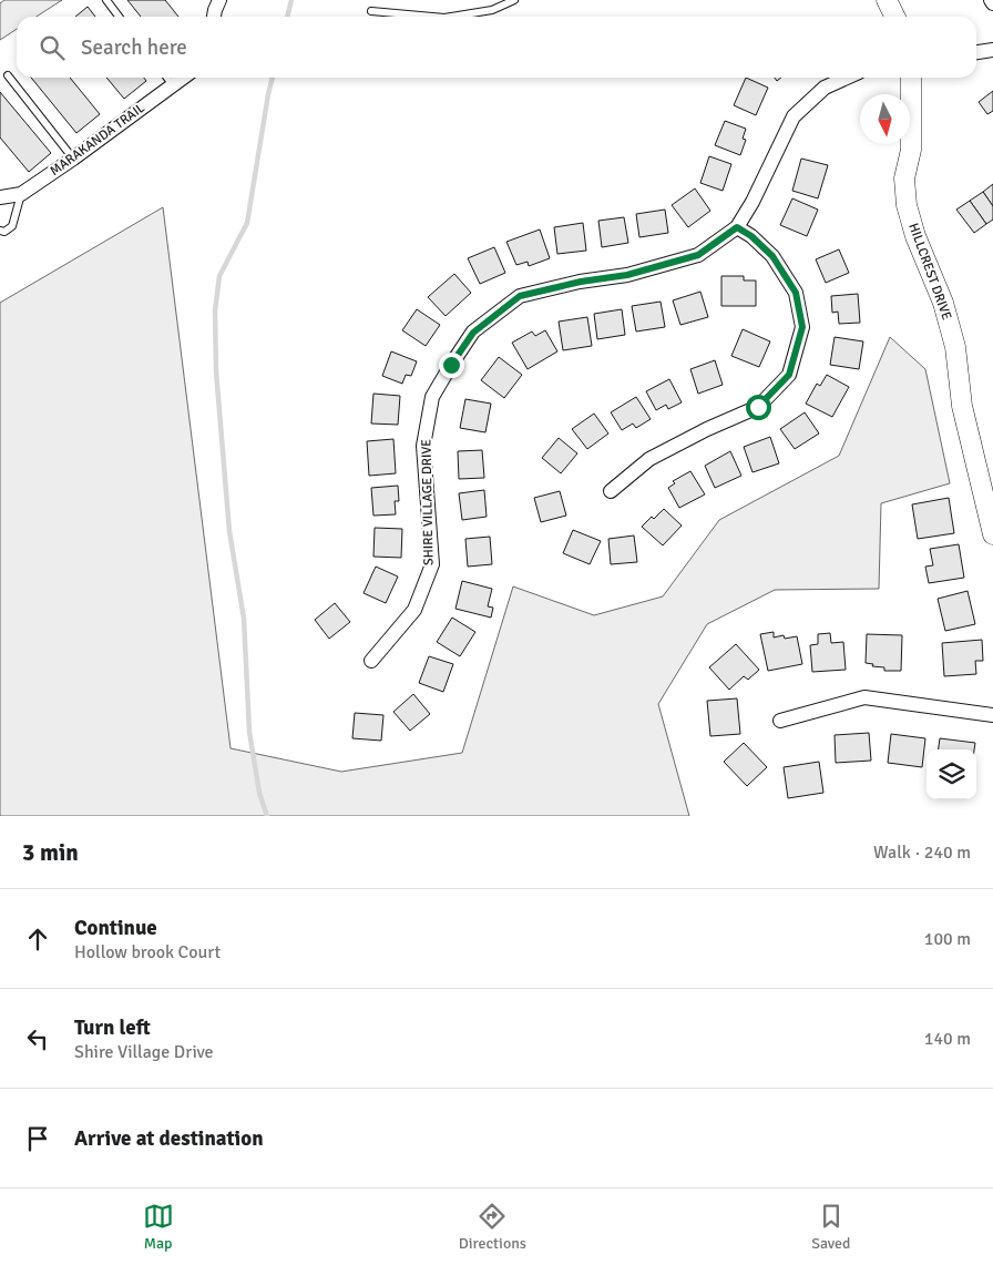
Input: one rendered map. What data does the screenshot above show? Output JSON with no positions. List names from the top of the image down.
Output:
{
  "streets": {
    "street": ["MARAKANDA TRAIL", "HILLCREST DRIVE", "SHIRE VILLAGE DRIVE"]
  },
  "north": "bottom",
  "page": {
    "search": "Search here",
    "heading": ["3 min", "Walk · 240 m"],
    "list": [
      ["Continue", "Hollow brook Court", "100 m"],
      ["Turn left", "Shire Village Drive", "140 m"],
      "Arrive at destination"
    ],
    "nav": ["Map", "Directions", "Saved"]
  }
}
